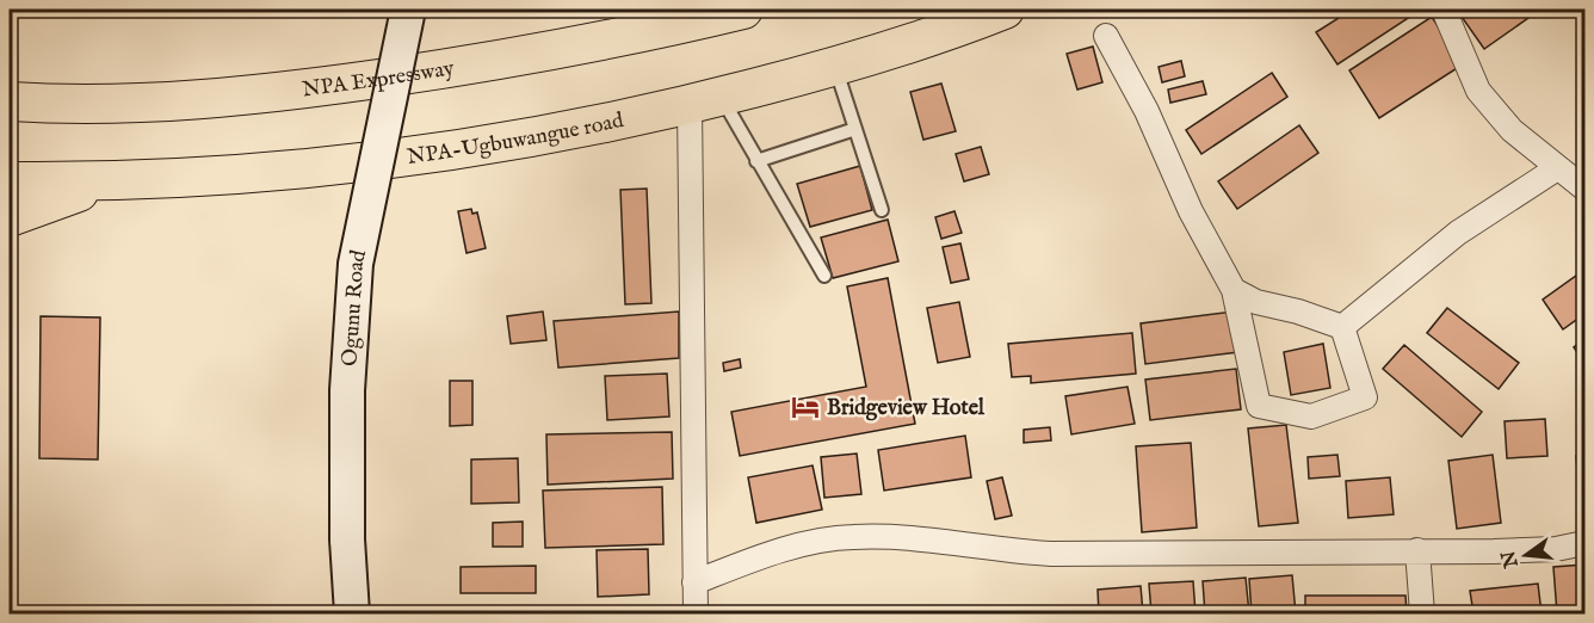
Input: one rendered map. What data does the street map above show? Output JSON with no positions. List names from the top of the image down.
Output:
{
  "streets": {
    "main road": ["NPA Expressway", "NPA-Ugbuwangue road", "Ogunu Road"]
  },
  "places": {
    "hotel": ["Bridgeview Hotel"]
  },
  "north": "left"
}
